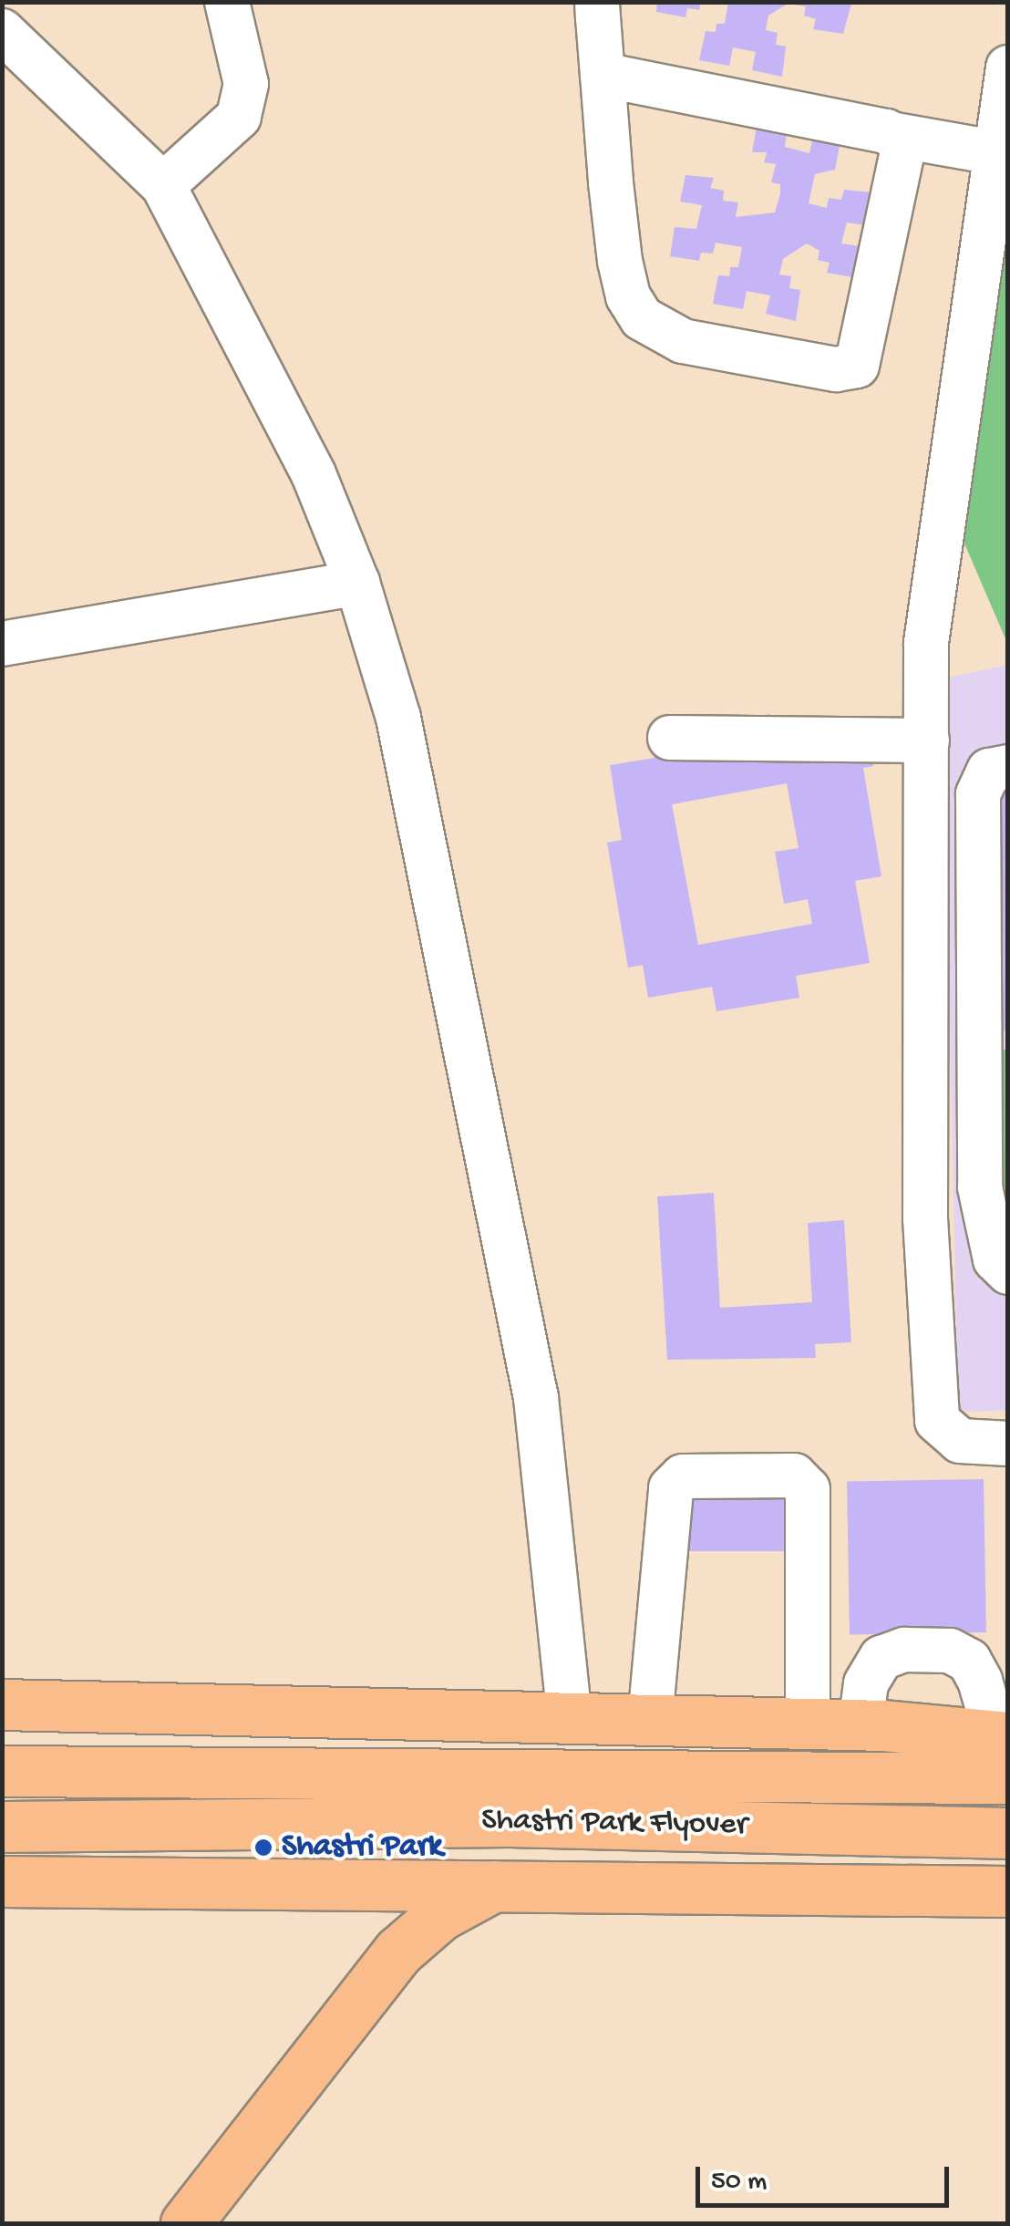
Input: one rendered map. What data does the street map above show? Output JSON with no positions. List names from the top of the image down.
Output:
{
  "streets": {
    "highway": ["Shastri Park Flyover"]
  },
  "places": ["Shastri Park"],
  "scale_bar": "50 m"
}
